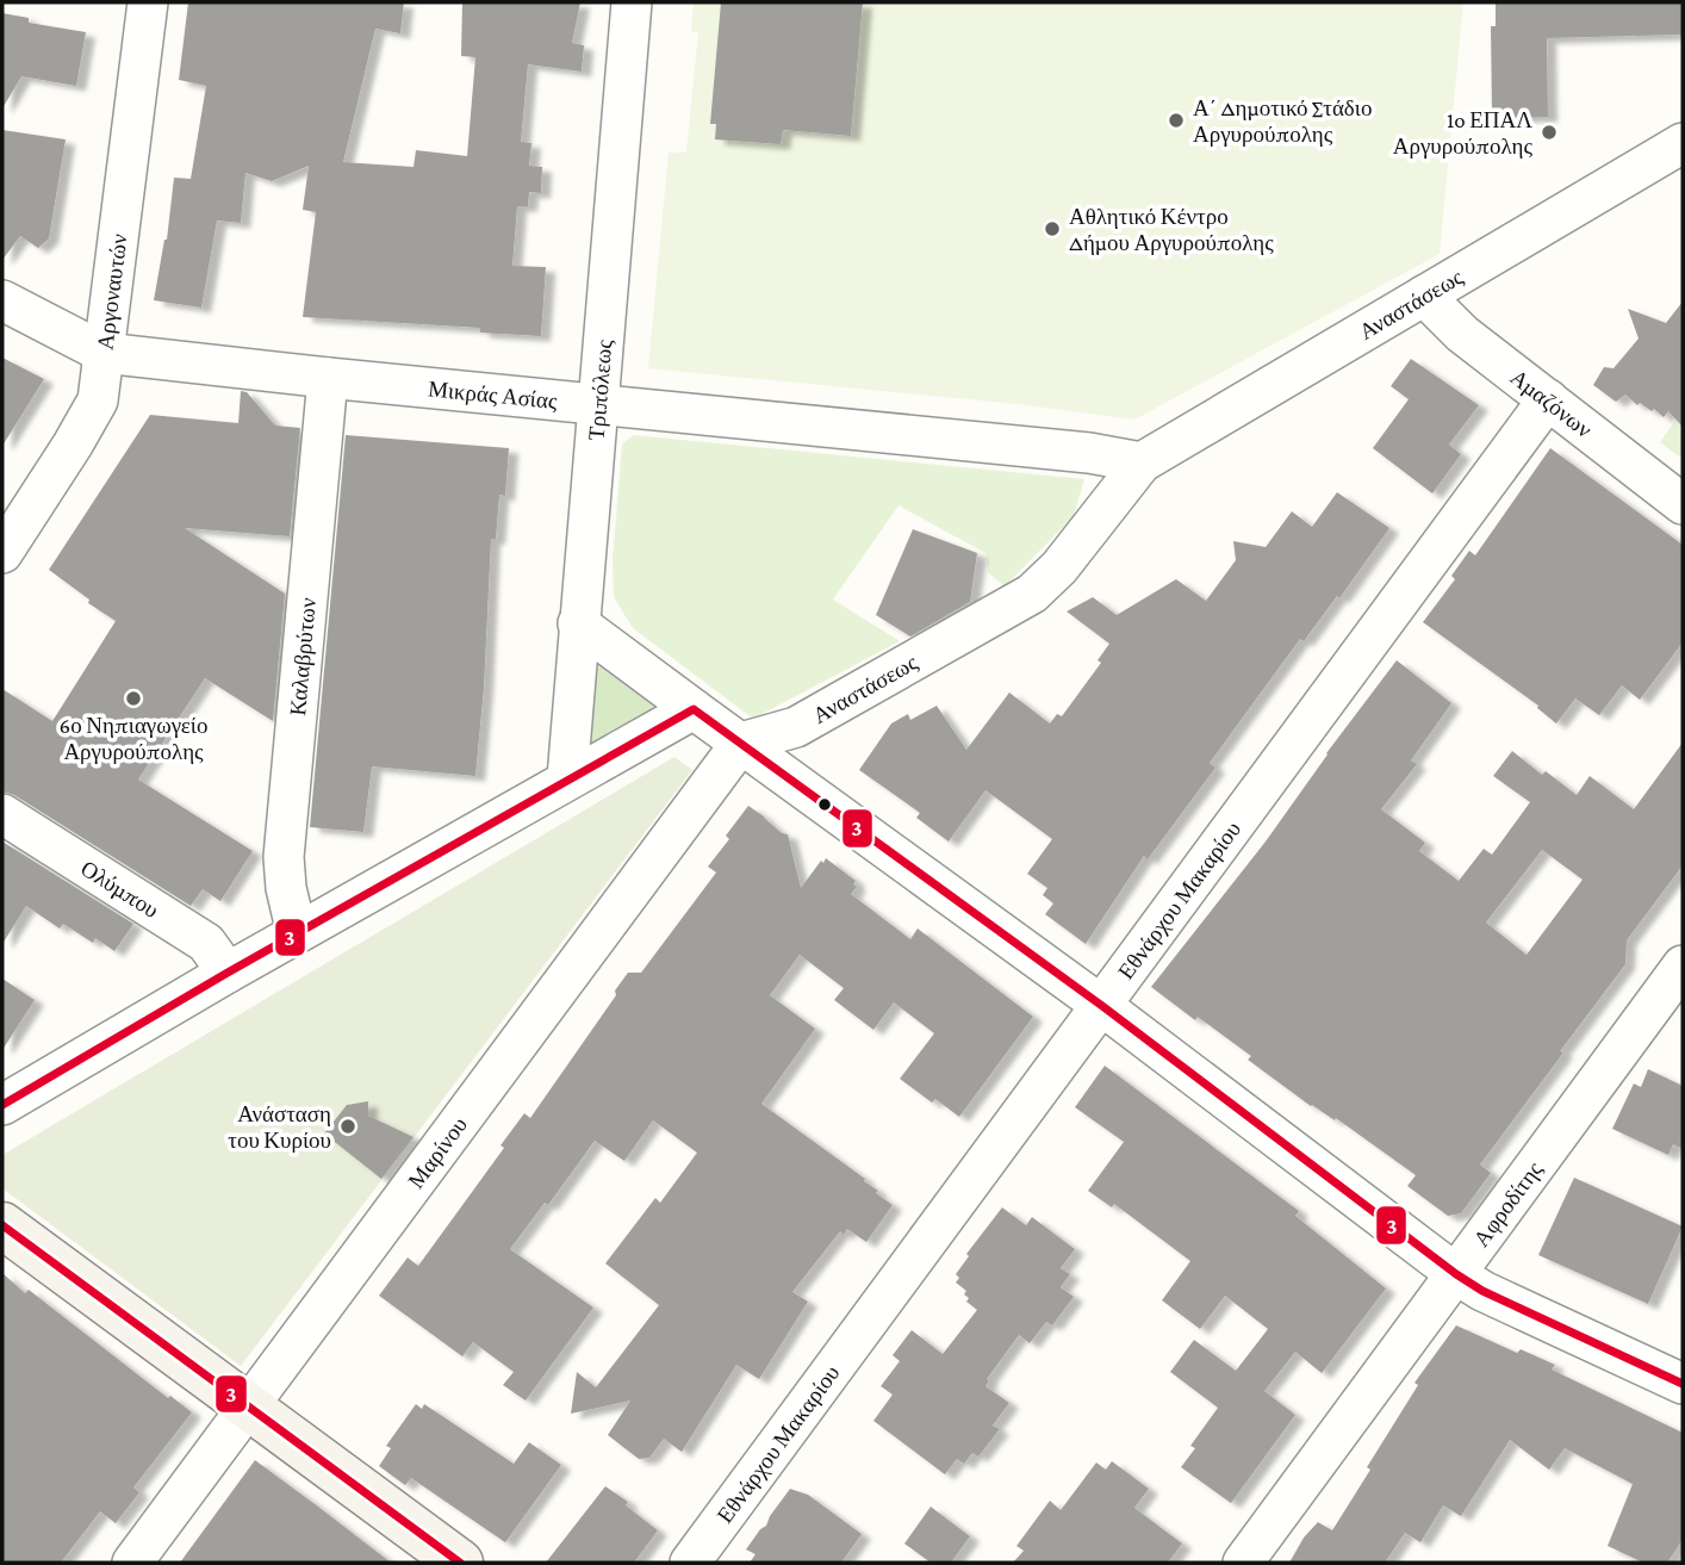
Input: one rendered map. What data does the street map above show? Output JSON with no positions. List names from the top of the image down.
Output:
{
  "streets": {
    "street": [
      "Αργοναυτών",
      "Αναστάσεως",
      "Τριπόλεως",
      "Μικράς Ασίας",
      "Αμαζόνων",
      "Καλαβρύτων",
      "Ολύμπου",
      "Εθνάρχου Μακαρίου",
      "Μαρίνου",
      "Αφροδίτης"
    ]
  },
  "crossings": [
    ["Αργοναυτών", "Μικράς Ασίας"],
    ["Αναστάσεως", "Μικράς Ασίας"],
    ["Αναστάσεως", "Αμαζόνων"],
    ["Αναστάσεως", "Μαρίνου"],
    ["Τριπόλεως", "Μικράς Ασίας"],
    ["Μικράς Ασίας", "Καλαβρύτων"],
    ["Αμαζόνων", "Εθνάρχου Μακαρίου"]
  ],
  "places": [
    "Α΄ Δημοτικό Στάδιο Αργυρούπολης",
    "1o ΕΠΑΛ Αργυρούπολης",
    "Αθλητικό Κέντρο Δήμου Αργυρούπολης",
    "6ο Νηπιαγωγείο Αργυρούπολης",
    "Ανάσταση του Κυρίου"
  ],
  "lines": ["transit line 3"]
}
